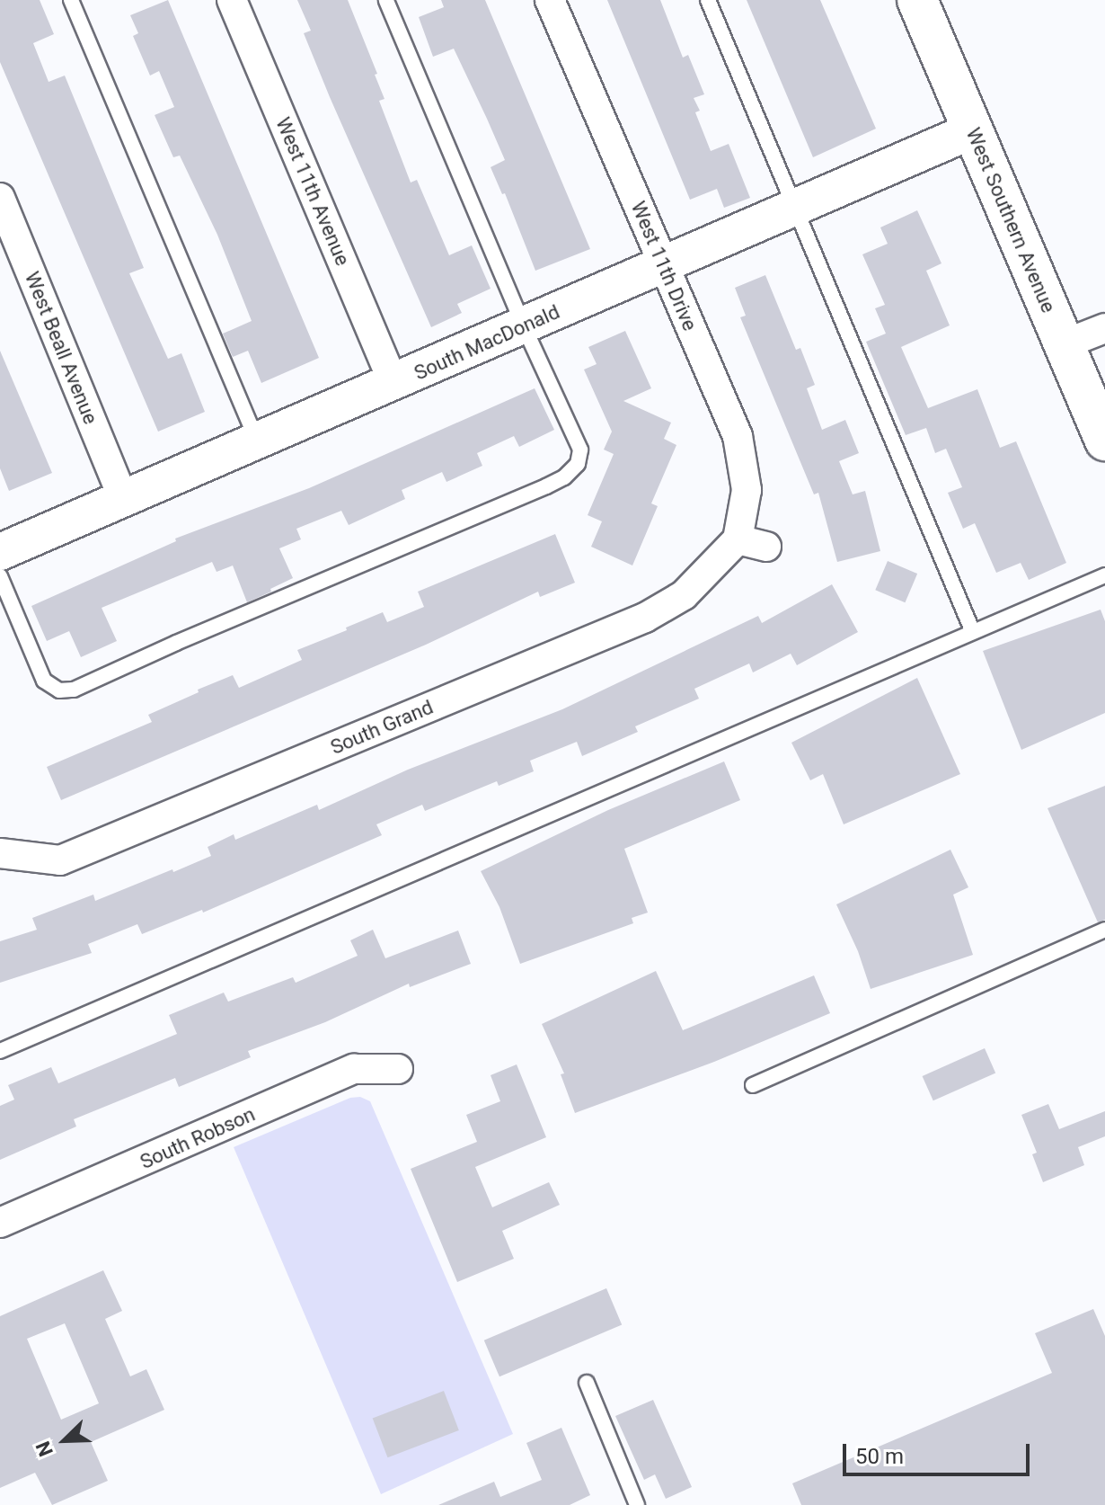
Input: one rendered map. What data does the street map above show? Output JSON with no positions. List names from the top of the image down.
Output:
{
  "streets": {
    "main road": ["West Southern Avenue"],
    "street": [
      "West 11th Avenue",
      "West 11th Drive",
      "South MacDonald",
      "West Beall Avenue",
      "South Grand",
      "South Robson"
    ]
  },
  "crossings": [
    ["West 11th Avenue", "South MacDonald"],
    ["West Southern Avenue", "South MacDonald"],
    ["West 11th Drive", "South MacDonald"],
    ["West 11th Drive", "South Grand"],
    ["South MacDonald", "West Beall Avenue"]
  ],
  "scale_bar": "50 m",
  "north": "bottom left"
}
